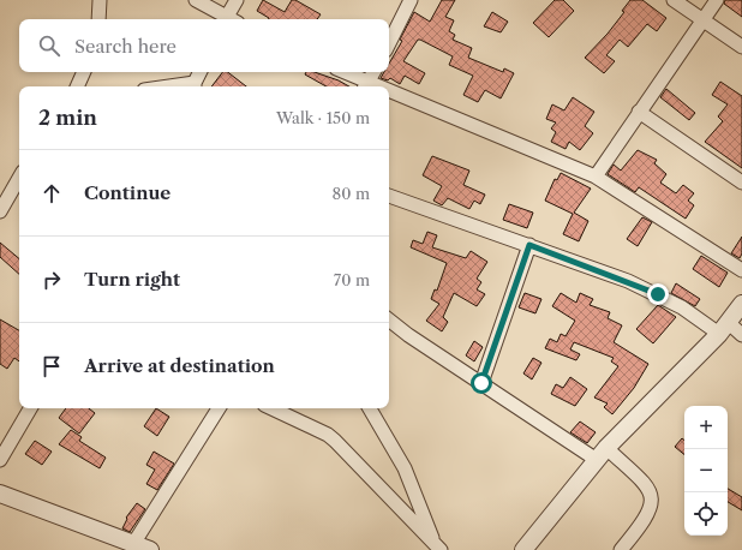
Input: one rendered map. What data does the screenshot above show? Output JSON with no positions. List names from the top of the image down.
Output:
{
  "page": {
    "search": "Search here",
    "heading": ["2 min", "Walk · 150 m"],
    "list": [
      ["Continue", "80 m"],
      ["Turn right", "70 m"],
      "Arrive at destination"
    ],
    "map_buttons": ["+", "−"]
  }
}
